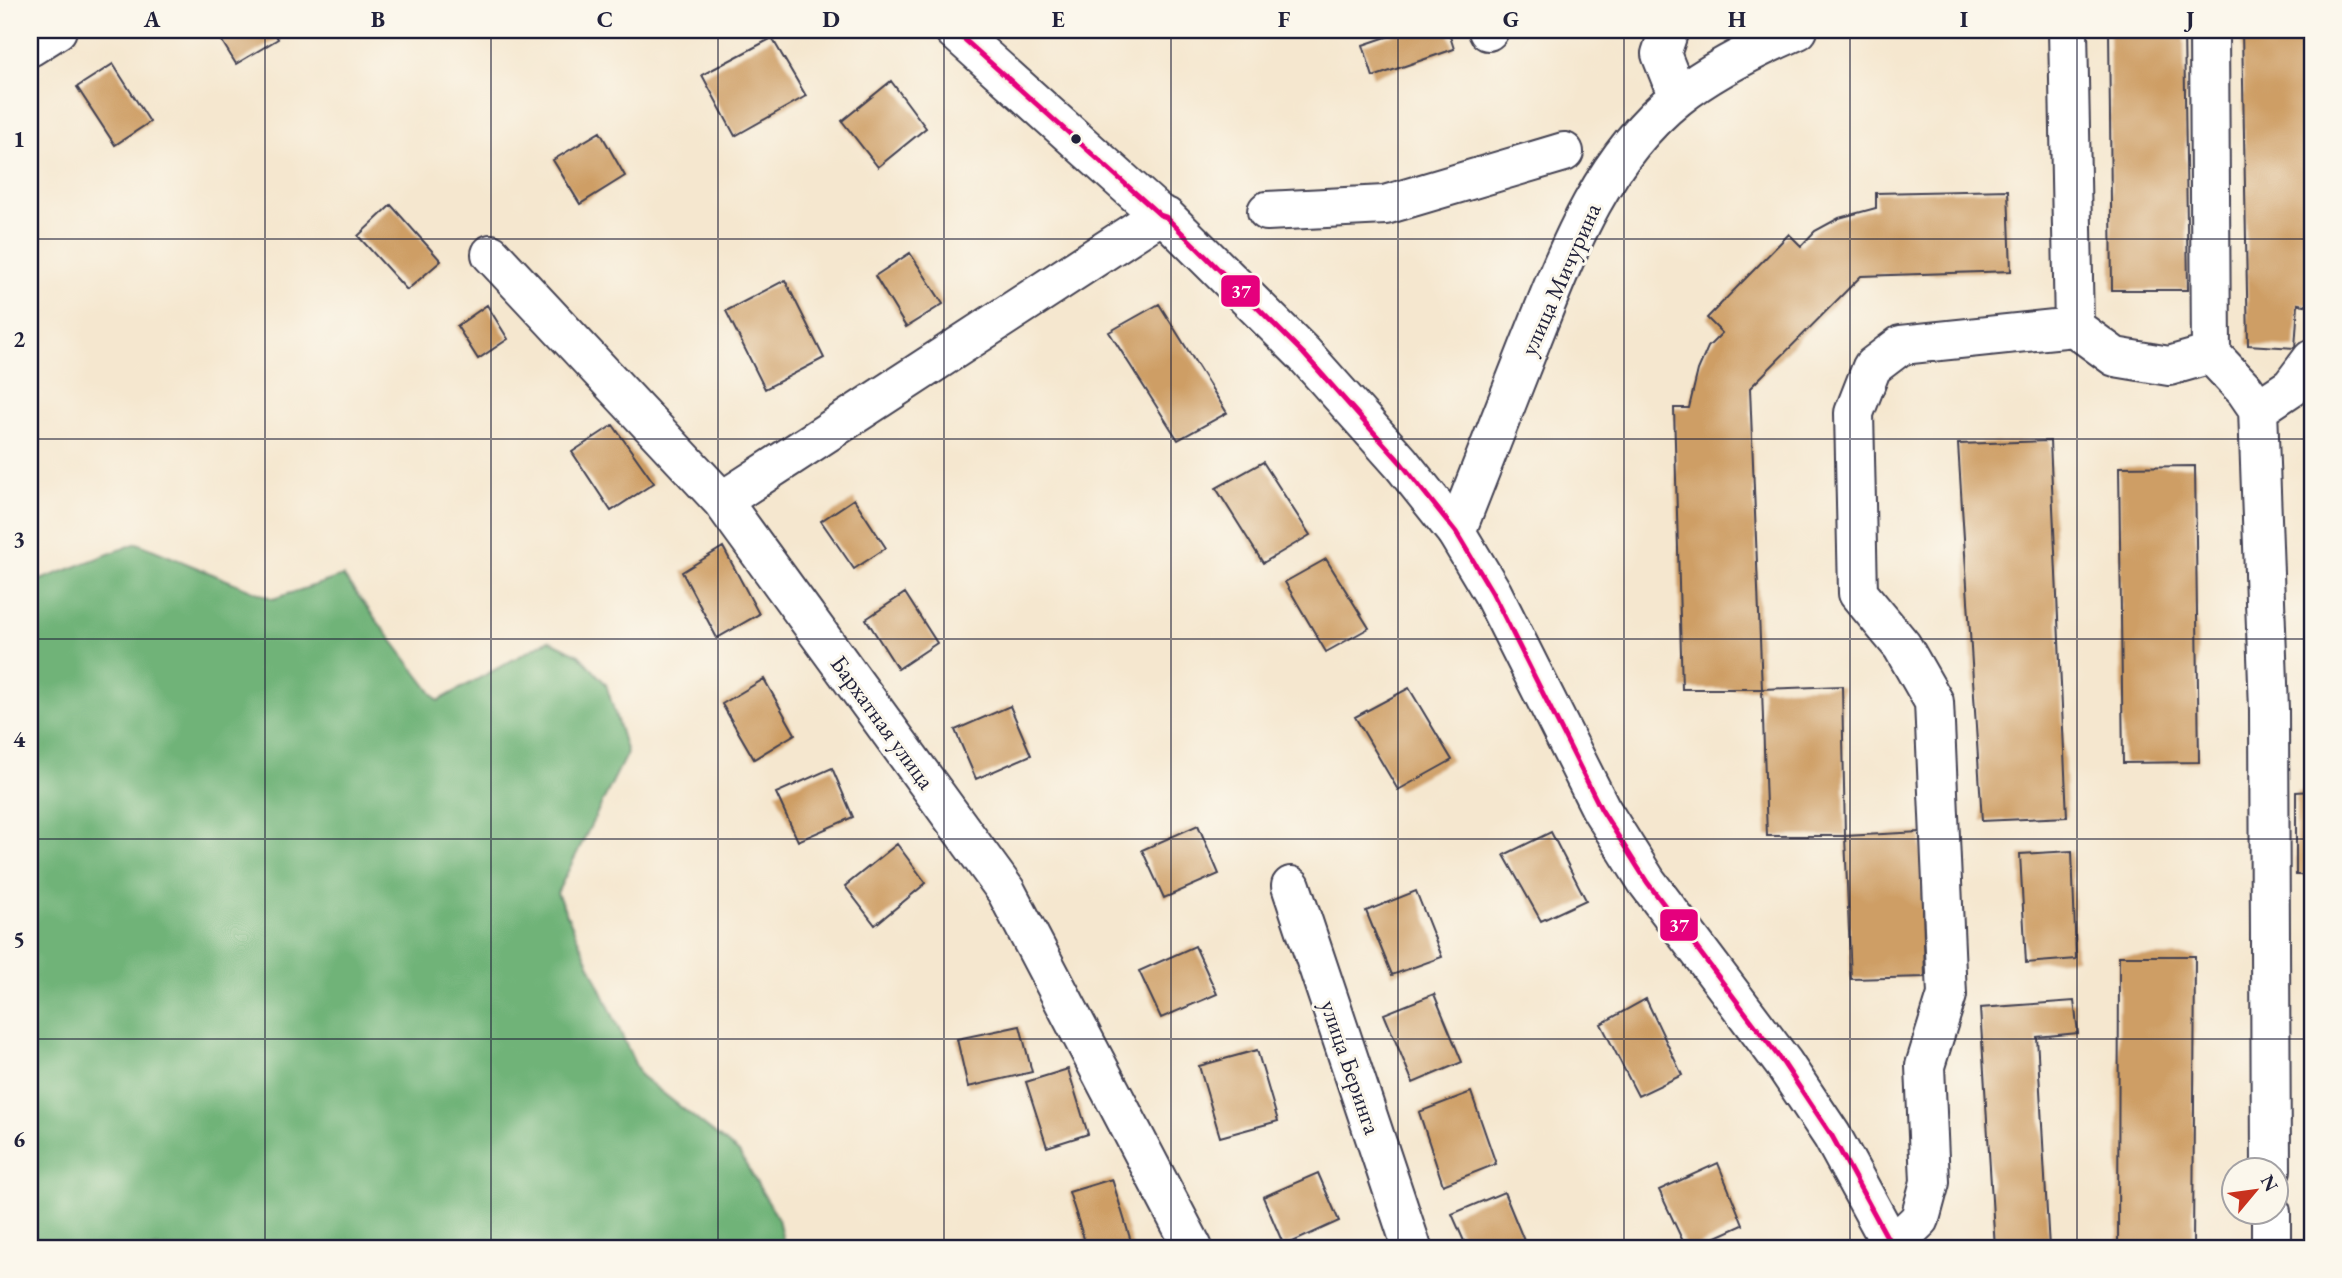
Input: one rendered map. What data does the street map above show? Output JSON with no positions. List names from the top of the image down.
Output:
{
  "streets": {
    "street": ["улица Мичурина", "Бархатная улица", "улица Беринга"]
  },
  "lines": ["transit line 37"],
  "north": "top right",
  "grid": {
    "columns": [
      "A",
      "B",
      "C",
      "D",
      "E",
      "F",
      "G",
      "H",
      "I",
      "J"
    ],
    "rows": [
      "1",
      "2",
      "3",
      "4",
      "5",
      "6"
    ]
  }
}
